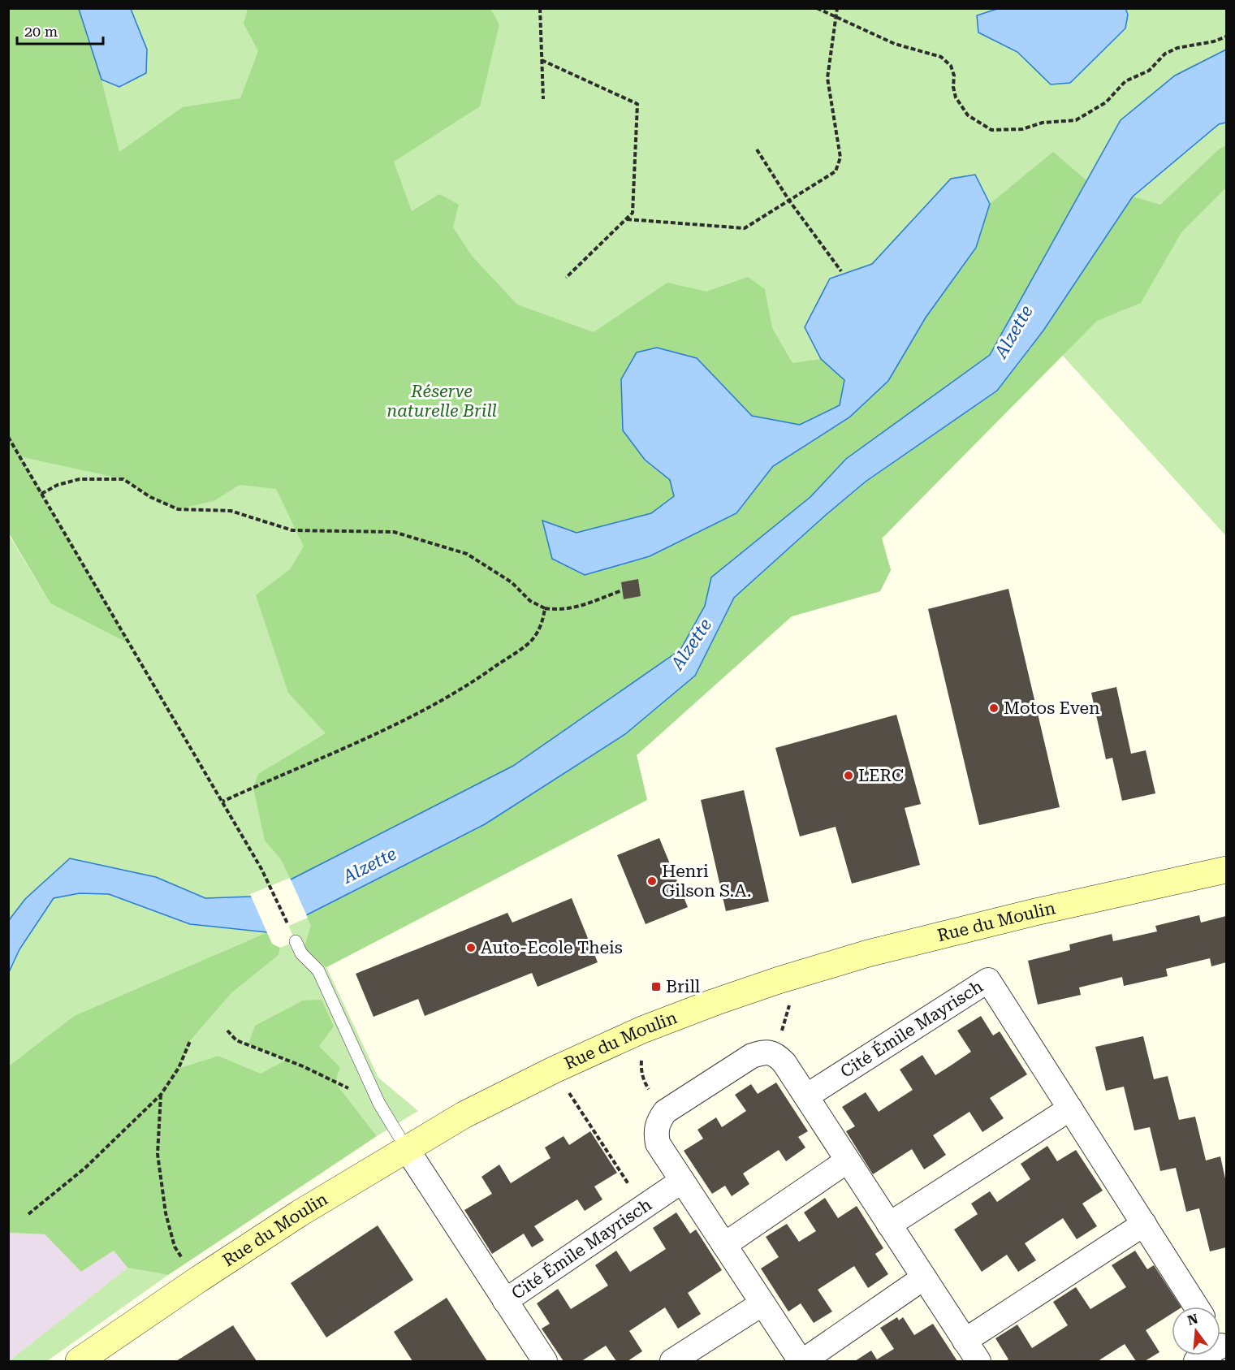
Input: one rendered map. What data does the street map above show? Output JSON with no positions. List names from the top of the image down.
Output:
{
  "streets": {
    "main road": ["Rue du Moulin"],
    "street": ["Cité Émile Mayrisch"]
  },
  "crossings": [
    ["Rue du Moulin", "Cité Émile Mayrisch"]
  ],
  "water": ["Alzette"],
  "parks": ["Réserve naturelle Brill"],
  "places": {
    "other": [
      "Motos Even",
      "LERC",
      "Henri Gilson S.A.",
      "Auto-Ecole Theis"
    ],
    "transit": ["Brill"]
  },
  "scale_bar": "20 m",
  "north": "top"
}
